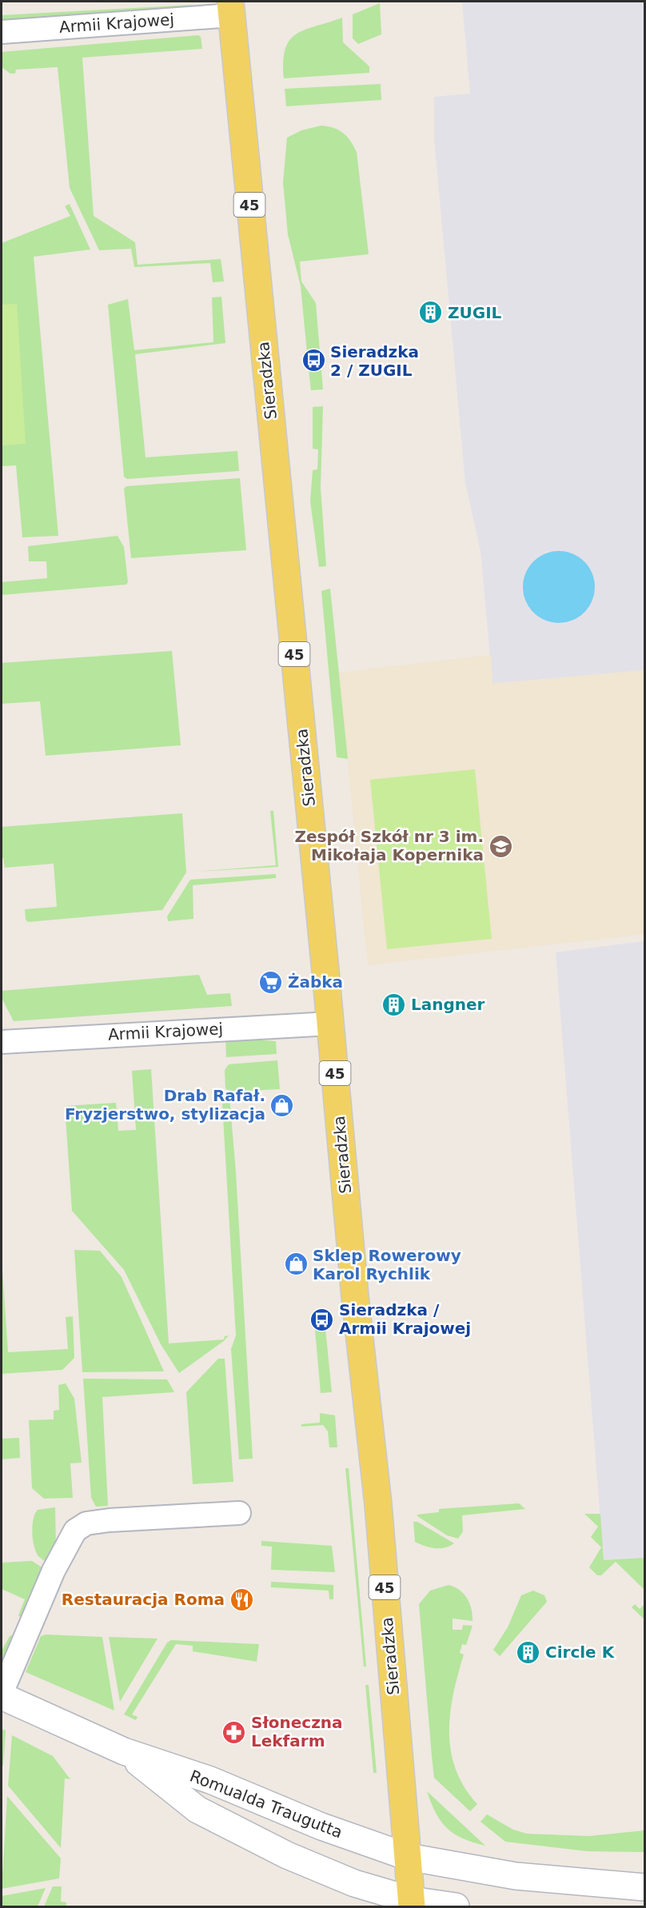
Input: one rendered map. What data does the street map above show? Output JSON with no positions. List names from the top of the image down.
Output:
{
  "streets": {
    "main road": ["45", "Sieradzka"],
    "street": ["Armii Krajowej", "Romualda Traugutta"]
  },
  "crossings": [
    ["Armii Krajowej", "Sieradzka"],
    ["Sieradzka", "Romualda Traugutta"]
  ],
  "places": {
    "building": ["ZUGIL", "Langner", "Circle K"],
    "bus stop": ["Sieradzka 2 / ZUGIL", "Sieradzka / Armii Krajowej"],
    "school or university": ["Zespół Szkół nr 3 im. Mikołaja Kopernika"],
    "supermarket": ["Żabka"],
    "shop": ["Drab Rafał. Fryzjerstwo, stylizacja", "Sklep Rowerowy Karol Rychlik"],
    "restaurant": ["Restauracja Roma"],
    "pharmacy": ["Słoneczna Lekfarm"]
  }
}
